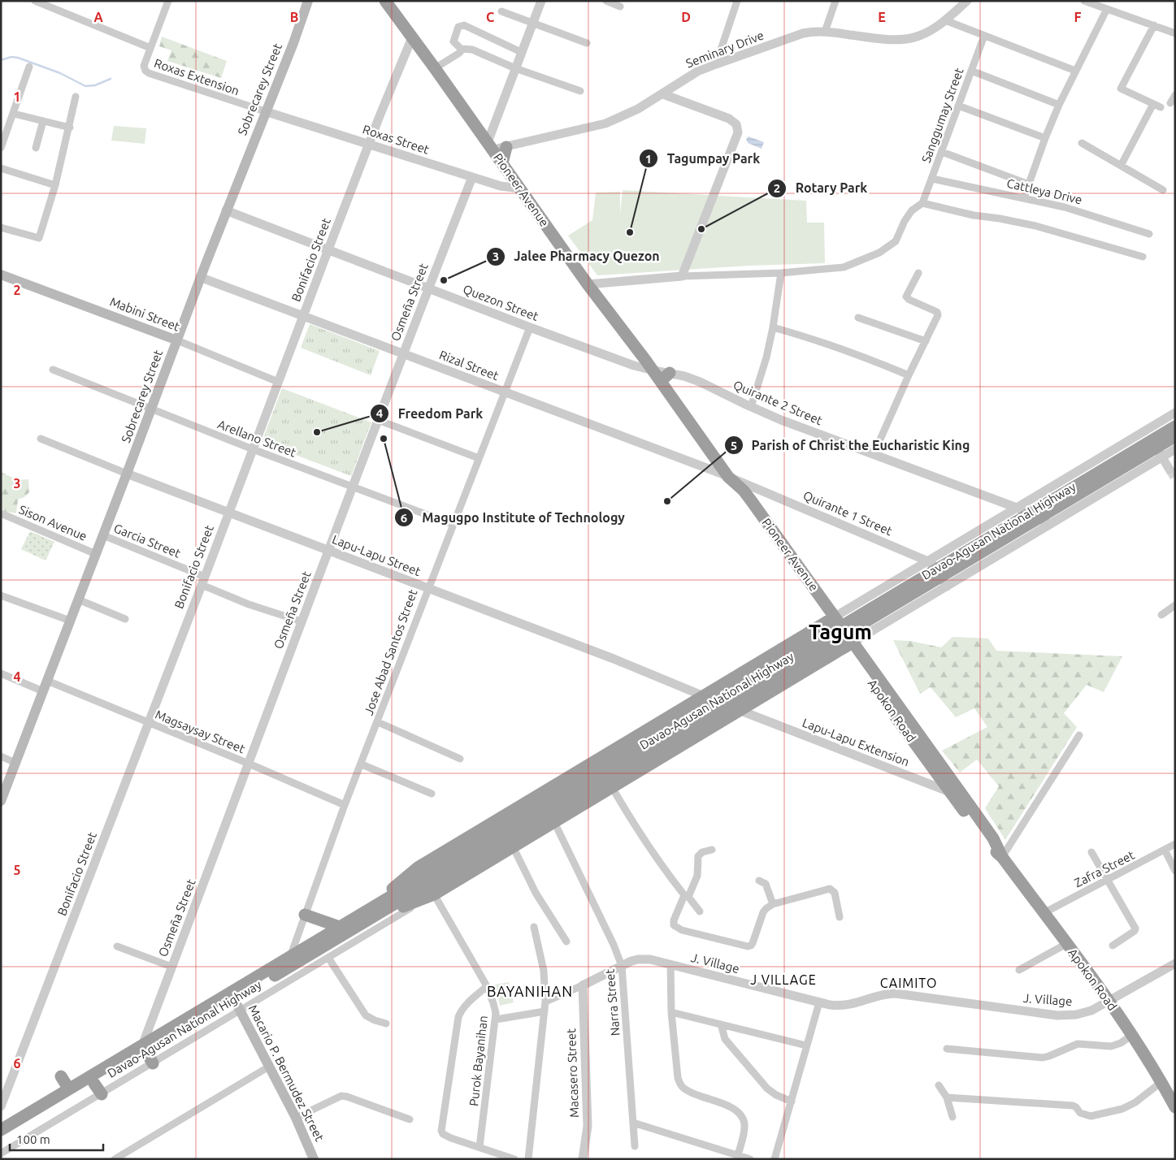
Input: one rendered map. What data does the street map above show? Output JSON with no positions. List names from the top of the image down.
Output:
{
  "streets": {
    "highway": ["Pioneer Avenue", "Davao-Agusan National Highway", "Apokon Road"],
    "main road": ["Sobrecarey Street", "Mabini Street", "Macario P. Bermudez Street"],
    "street": [
      "Seminary Drive",
      "Roxas Extension",
      "Sanggumay Street",
      "Roxas Street",
      "Cattleya Drive",
      "Bonifacio Street",
      "Osmeña Street",
      "Quezon Street",
      "Rizal Street",
      "Quirante 2 Street",
      "Arellano Street",
      "Quirante 1 Street",
      "Sison Avenue",
      "Garcia Street",
      "Lapu-Lapu Street",
      "Jose Abad Santos Street",
      "Magsaysay Street",
      "Lapu-Lapu Extension",
      "Zafra Street",
      "J. Village",
      "Narra Street",
      "Purok Bayanihan",
      "Macasero Street"
    ]
  },
  "crossings": [
    ["Seminary Drive", "Pioneer Avenue"],
    ["Roxas Extension", "Sobrecarey Street"],
    ["Roxas Extension", "Roxas Street"],
    ["Sobrecarey Street", "Roxas Street"],
    ["Sobrecarey Street", "Quezon Street"],
    ["Sobrecarey Street", "Mabini Street"],
    ["Sobrecarey Street", "Rizal Street"],
    ["Sobrecarey Street", "Arellano Street"],
    ["Sobrecarey Street", "Sison Avenue"],
    ["Sobrecarey Street", "Garcia Street"],
    ["Sobrecarey Street", "Lapu-Lapu Street"],
    ["Sobrecarey Street", "Magsaysay Street"],
    ["Sanggumay Street", "Cattleya Drive"],
    ["Roxas Street", "Pioneer Avenue"],
    ["Roxas Street", "Bonifacio Street"],
    ["Roxas Street", "Osmeña Street"],
    ["Pioneer Avenue", "Bonifacio Street"],
    ["Pioneer Avenue", "Quezon Street"],
    ["Pioneer Avenue", "Rizal Street"],
    ["Pioneer Avenue", "Quirante 2 Street"],
    ["Pioneer Avenue", "Quirante 1 Street"],
    ["Pioneer Avenue", "Davao-Agusan National Highway"],
    ["Pioneer Avenue", "Apokon Road"],
    ["Bonifacio Street", "Quezon Street"],
    ["Bonifacio Street", "Mabini Street"],
    ["Bonifacio Street", "Rizal Street"],
    ["Bonifacio Street", "Arellano Street"],
    ["Bonifacio Street", "Garcia Street"],
    ["Bonifacio Street", "Lapu-Lapu Street"],
    ["Bonifacio Street", "Magsaysay Street"],
    ["Osmeña Street", "Quezon Street"],
    ["Osmeña Street", "Rizal Street"],
    ["Osmeña Street", "Arellano Street"],
    ["Osmeña Street", "Davao-Agusan National Highway"],
    ["Osmeña Street", "Garcia Street"],
    ["Osmeña Street", "Lapu-Lapu Street"],
    ["Osmeña Street", "Magsaysay Street"],
    ["Quezon Street", "Quirante 2 Street"],
    ["Quezon Street", "Jose Abad Santos Street"],
    ["Rizal Street", "Quirante 1 Street"],
    ["Rizal Street", "Jose Abad Santos Street"],
    ["Arellano Street", "Jose Abad Santos Street"],
    ["Quirante 1 Street", "Davao-Agusan National Highway"],
    ["Davao-Agusan National Highway", "Lapu-Lapu Street"],
    ["Davao-Agusan National Highway", "Jose Abad Santos Street"],
    ["Davao-Agusan National Highway", "Apokon Road"],
    ["Davao-Agusan National Highway", "Lapu-Lapu Extension"],
    ["Davao-Agusan National Highway", "Narra Street"],
    ["Davao-Agusan National Highway", "Purok Bayanihan"],
    ["Davao-Agusan National Highway", "Macario P. Bermudez Street"],
    ["Lapu-Lapu Street", "Jose Abad Santos Street"],
    ["Lapu-Lapu Street", "Lapu-Lapu Extension"],
    ["Jose Abad Santos Street", "Magsaysay Street"],
    ["Apokon Road", "Lapu-Lapu Extension"],
    ["Apokon Road", "Zafra Street"],
    ["Apokon Road", "J. Village"],
    ["J. Village", "Narra Street"],
    ["J. Village", "Macasero Street"]
  ],
  "districts": [
    "Tagum",
    "J VILLAGE",
    "CAIMITO",
    "BAYANIHAN"
  ],
  "places": [
    "Rotary Park",
    "Tagumpay Park",
    "Jalee Pharmacy Quezon",
    "Freedom Park",
    "Magugpo Institute of Technology",
    "Parish of Christ the Eucharistic King"
  ],
  "scale_bar": "100 m",
  "grid": {
    "columns": [
      "A",
      "B",
      "C",
      "D",
      "E",
      "F"
    ],
    "rows": [
      "1",
      "2",
      "3",
      "4",
      "5",
      "6"
    ]
  }
}
